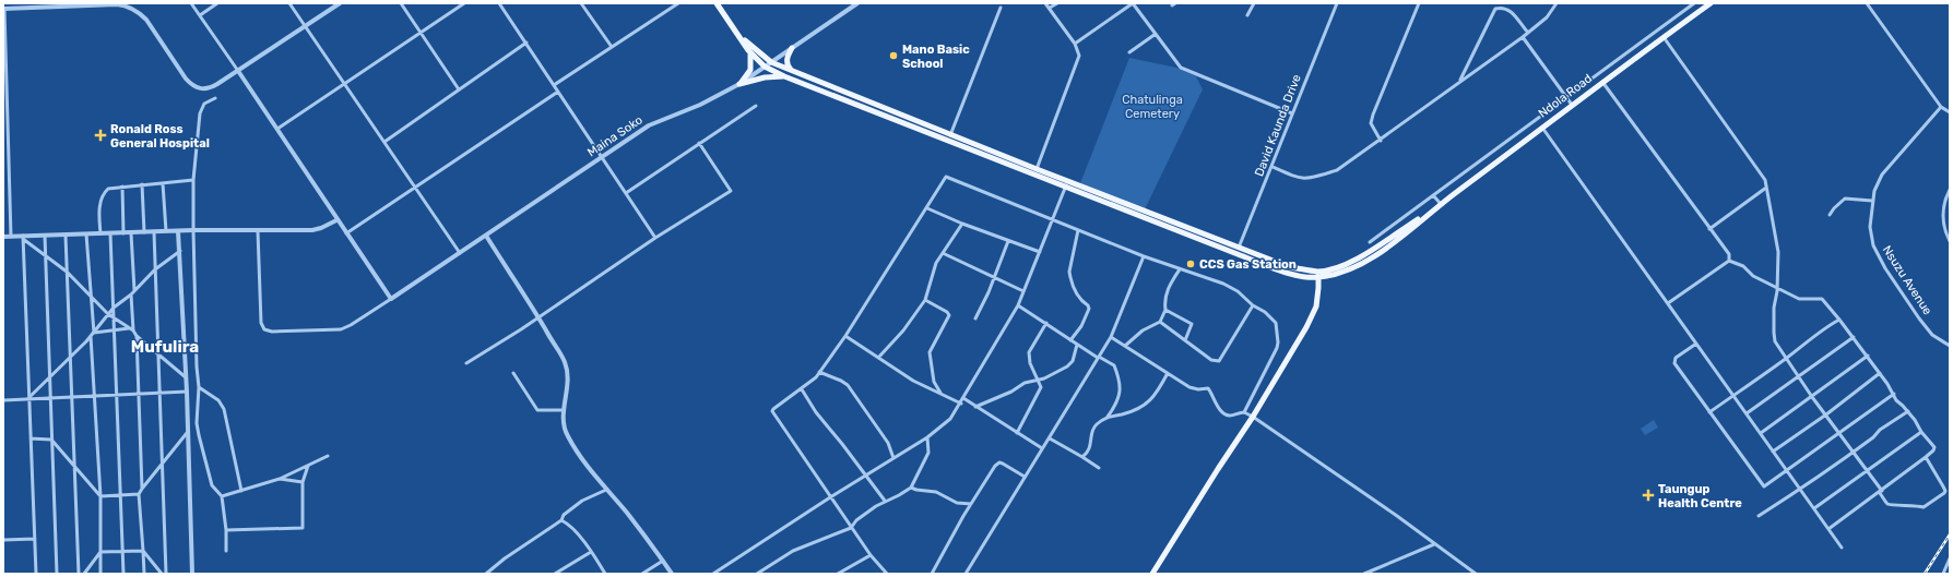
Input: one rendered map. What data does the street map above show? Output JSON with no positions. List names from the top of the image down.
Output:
{
  "streets": {
    "main road": ["Ndola Road"],
    "street": ["David Kaunda Drive", "Maina Soko", "Nsuzu Avenue"]
  },
  "districts": ["Mufulira"],
  "parks": ["Chatulinga Cemetery"],
  "places": {
    "other": ["Mano Basic School", "CCS Gas Station"],
    "health": ["Ronald Ross General Hospital", "Taungup Health Centre"]
  }
}
